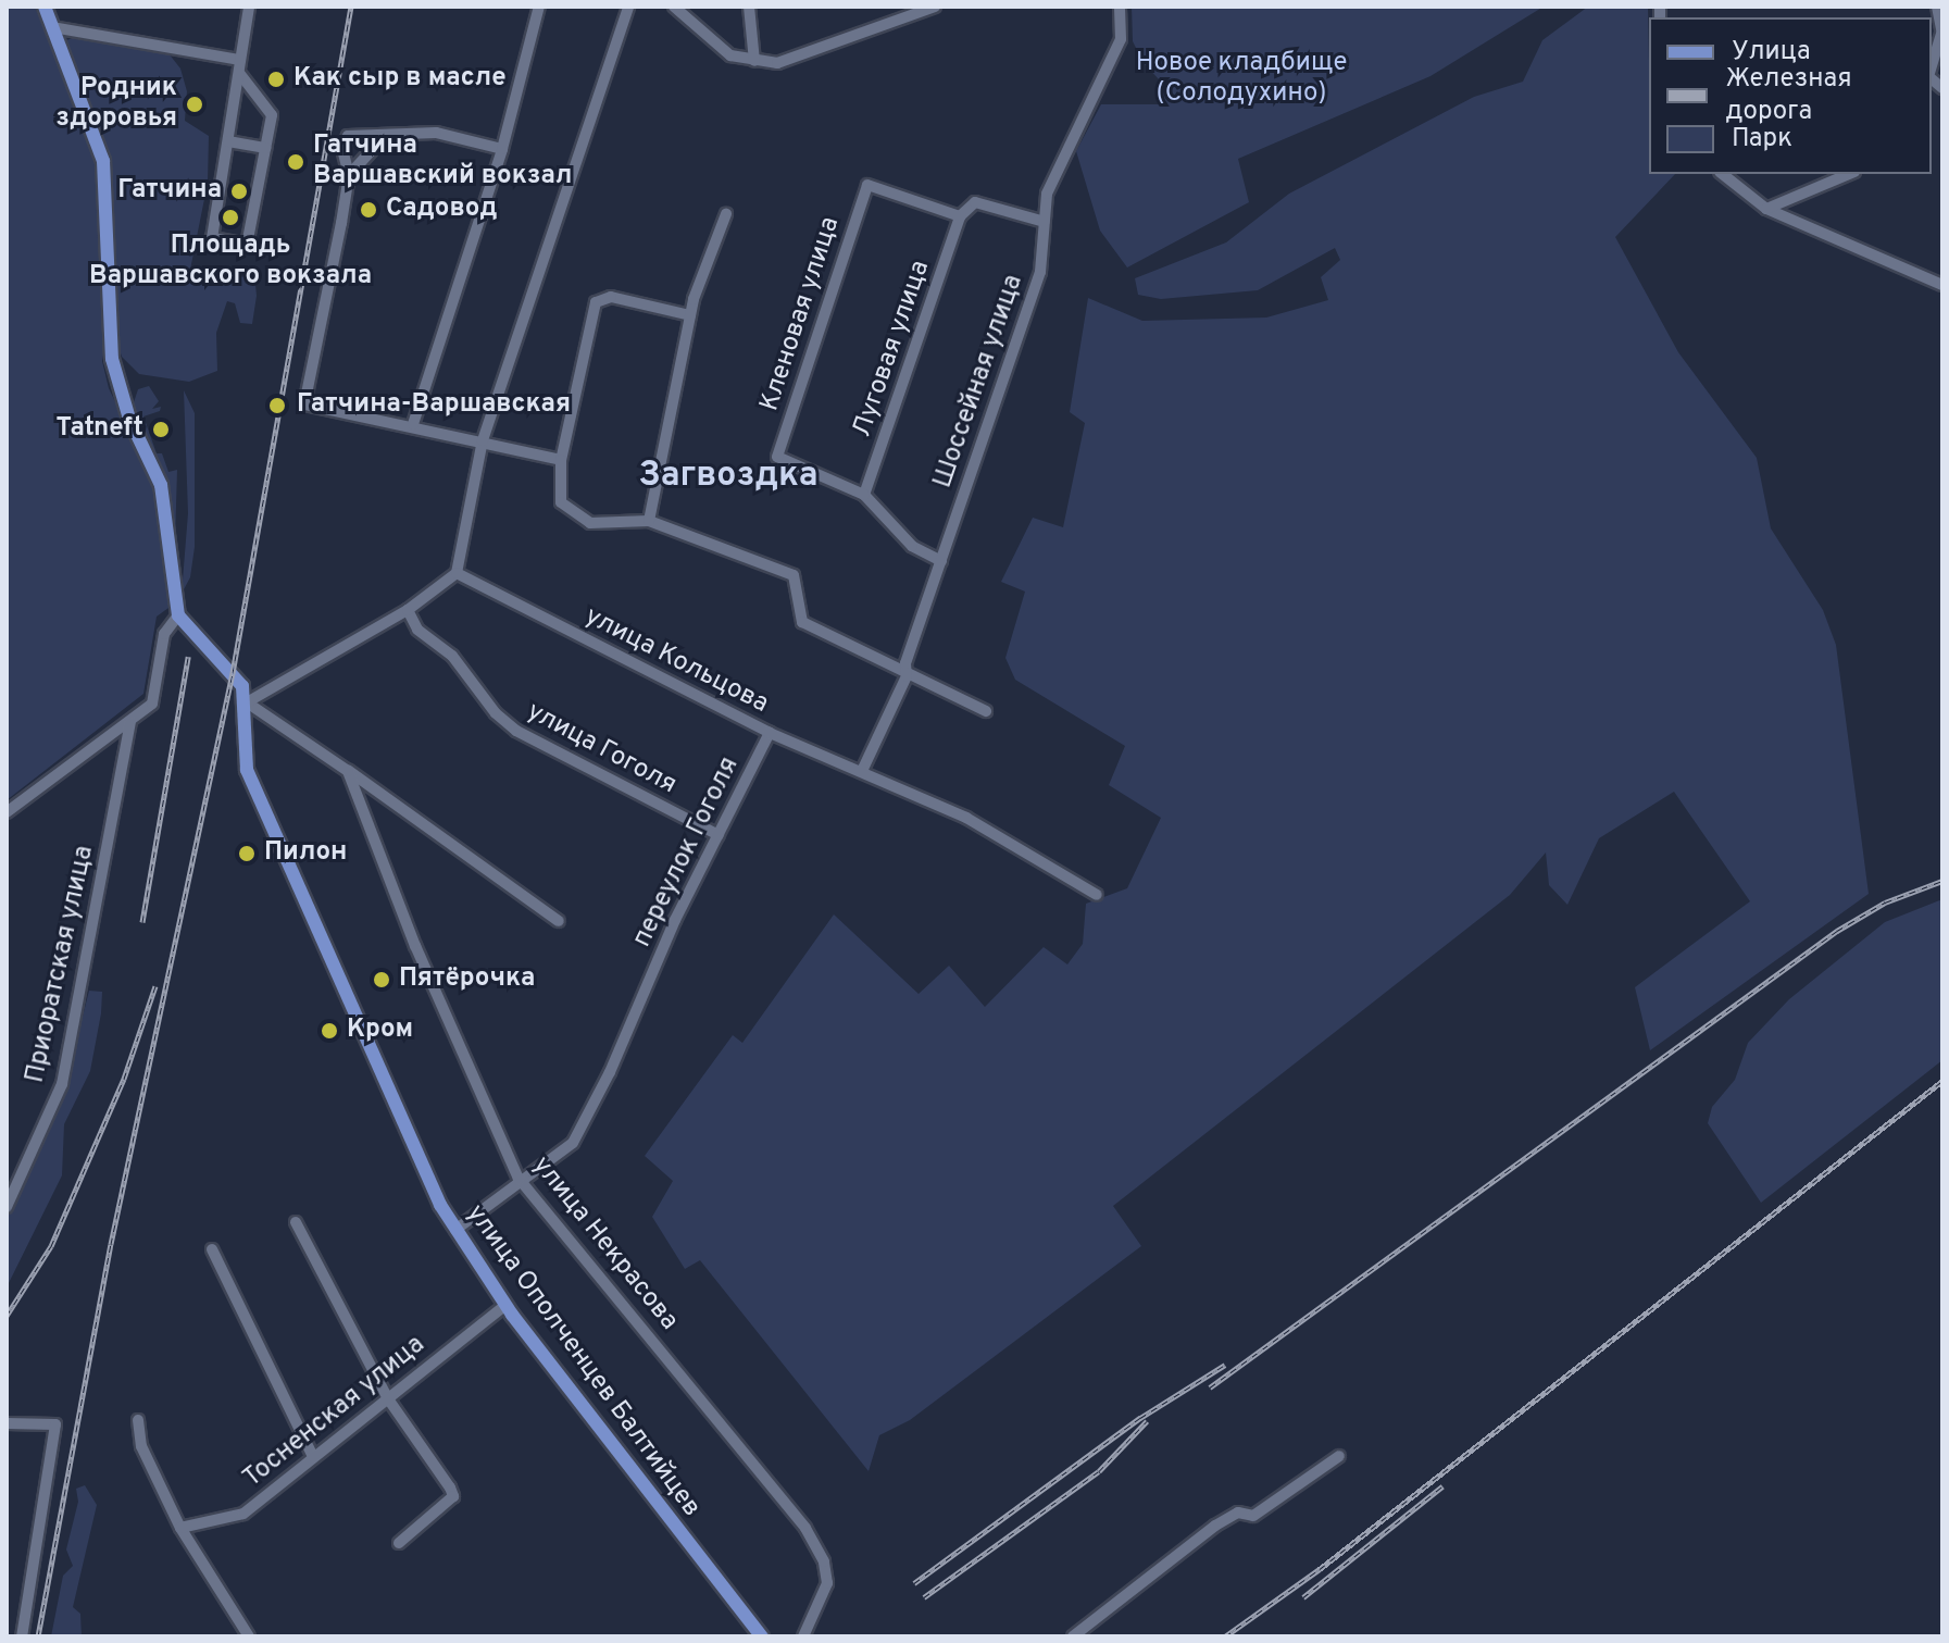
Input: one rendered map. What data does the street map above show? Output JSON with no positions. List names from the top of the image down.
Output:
{
  "streets": {
    "main road": ["улица Ополченцев Балтийцев"],
    "street": [
      "Кленовая улица",
      "Луговая улица",
      "Шоссейная улица",
      "улица Кольцова",
      "улица Гоголя",
      "переулок Гоголя",
      "Приоратская улица",
      "улица Некрасова",
      "Тосненская улица"
    ]
  },
  "crossings": [
    ["Кленовая улица", "Луговая улица"],
    ["Шоссейная улица", "улица Кольцова"],
    ["улица Кольцова", "переулок Гоголя"],
    ["улица Гоголя", "переулок Гоголя"],
    ["переулок Гоголя", "улица Некрасова"],
    ["переулок Гоголя", "улица Ополченцев Балтийцев"],
    ["улица Ополченцев Балтийцев", "Тосненская улица"]
  ],
  "districts": ["Загвоздка"],
  "parks": ["Новое кладбище (Солодухино)"],
  "places": [
    "Как сыр в масле",
    "Родник здоровья",
    "Гатчина Варшавский вокзал",
    "Гатчина",
    "Садовод",
    "Площадь Варшавского вокзала",
    "Гатчина-Варшавская",
    "Tatneft",
    "Пилон",
    "Пятёрочка",
    "Кром"
  ],
  "legend": ["Улица", "Железная дорога", "Парк"]
}
